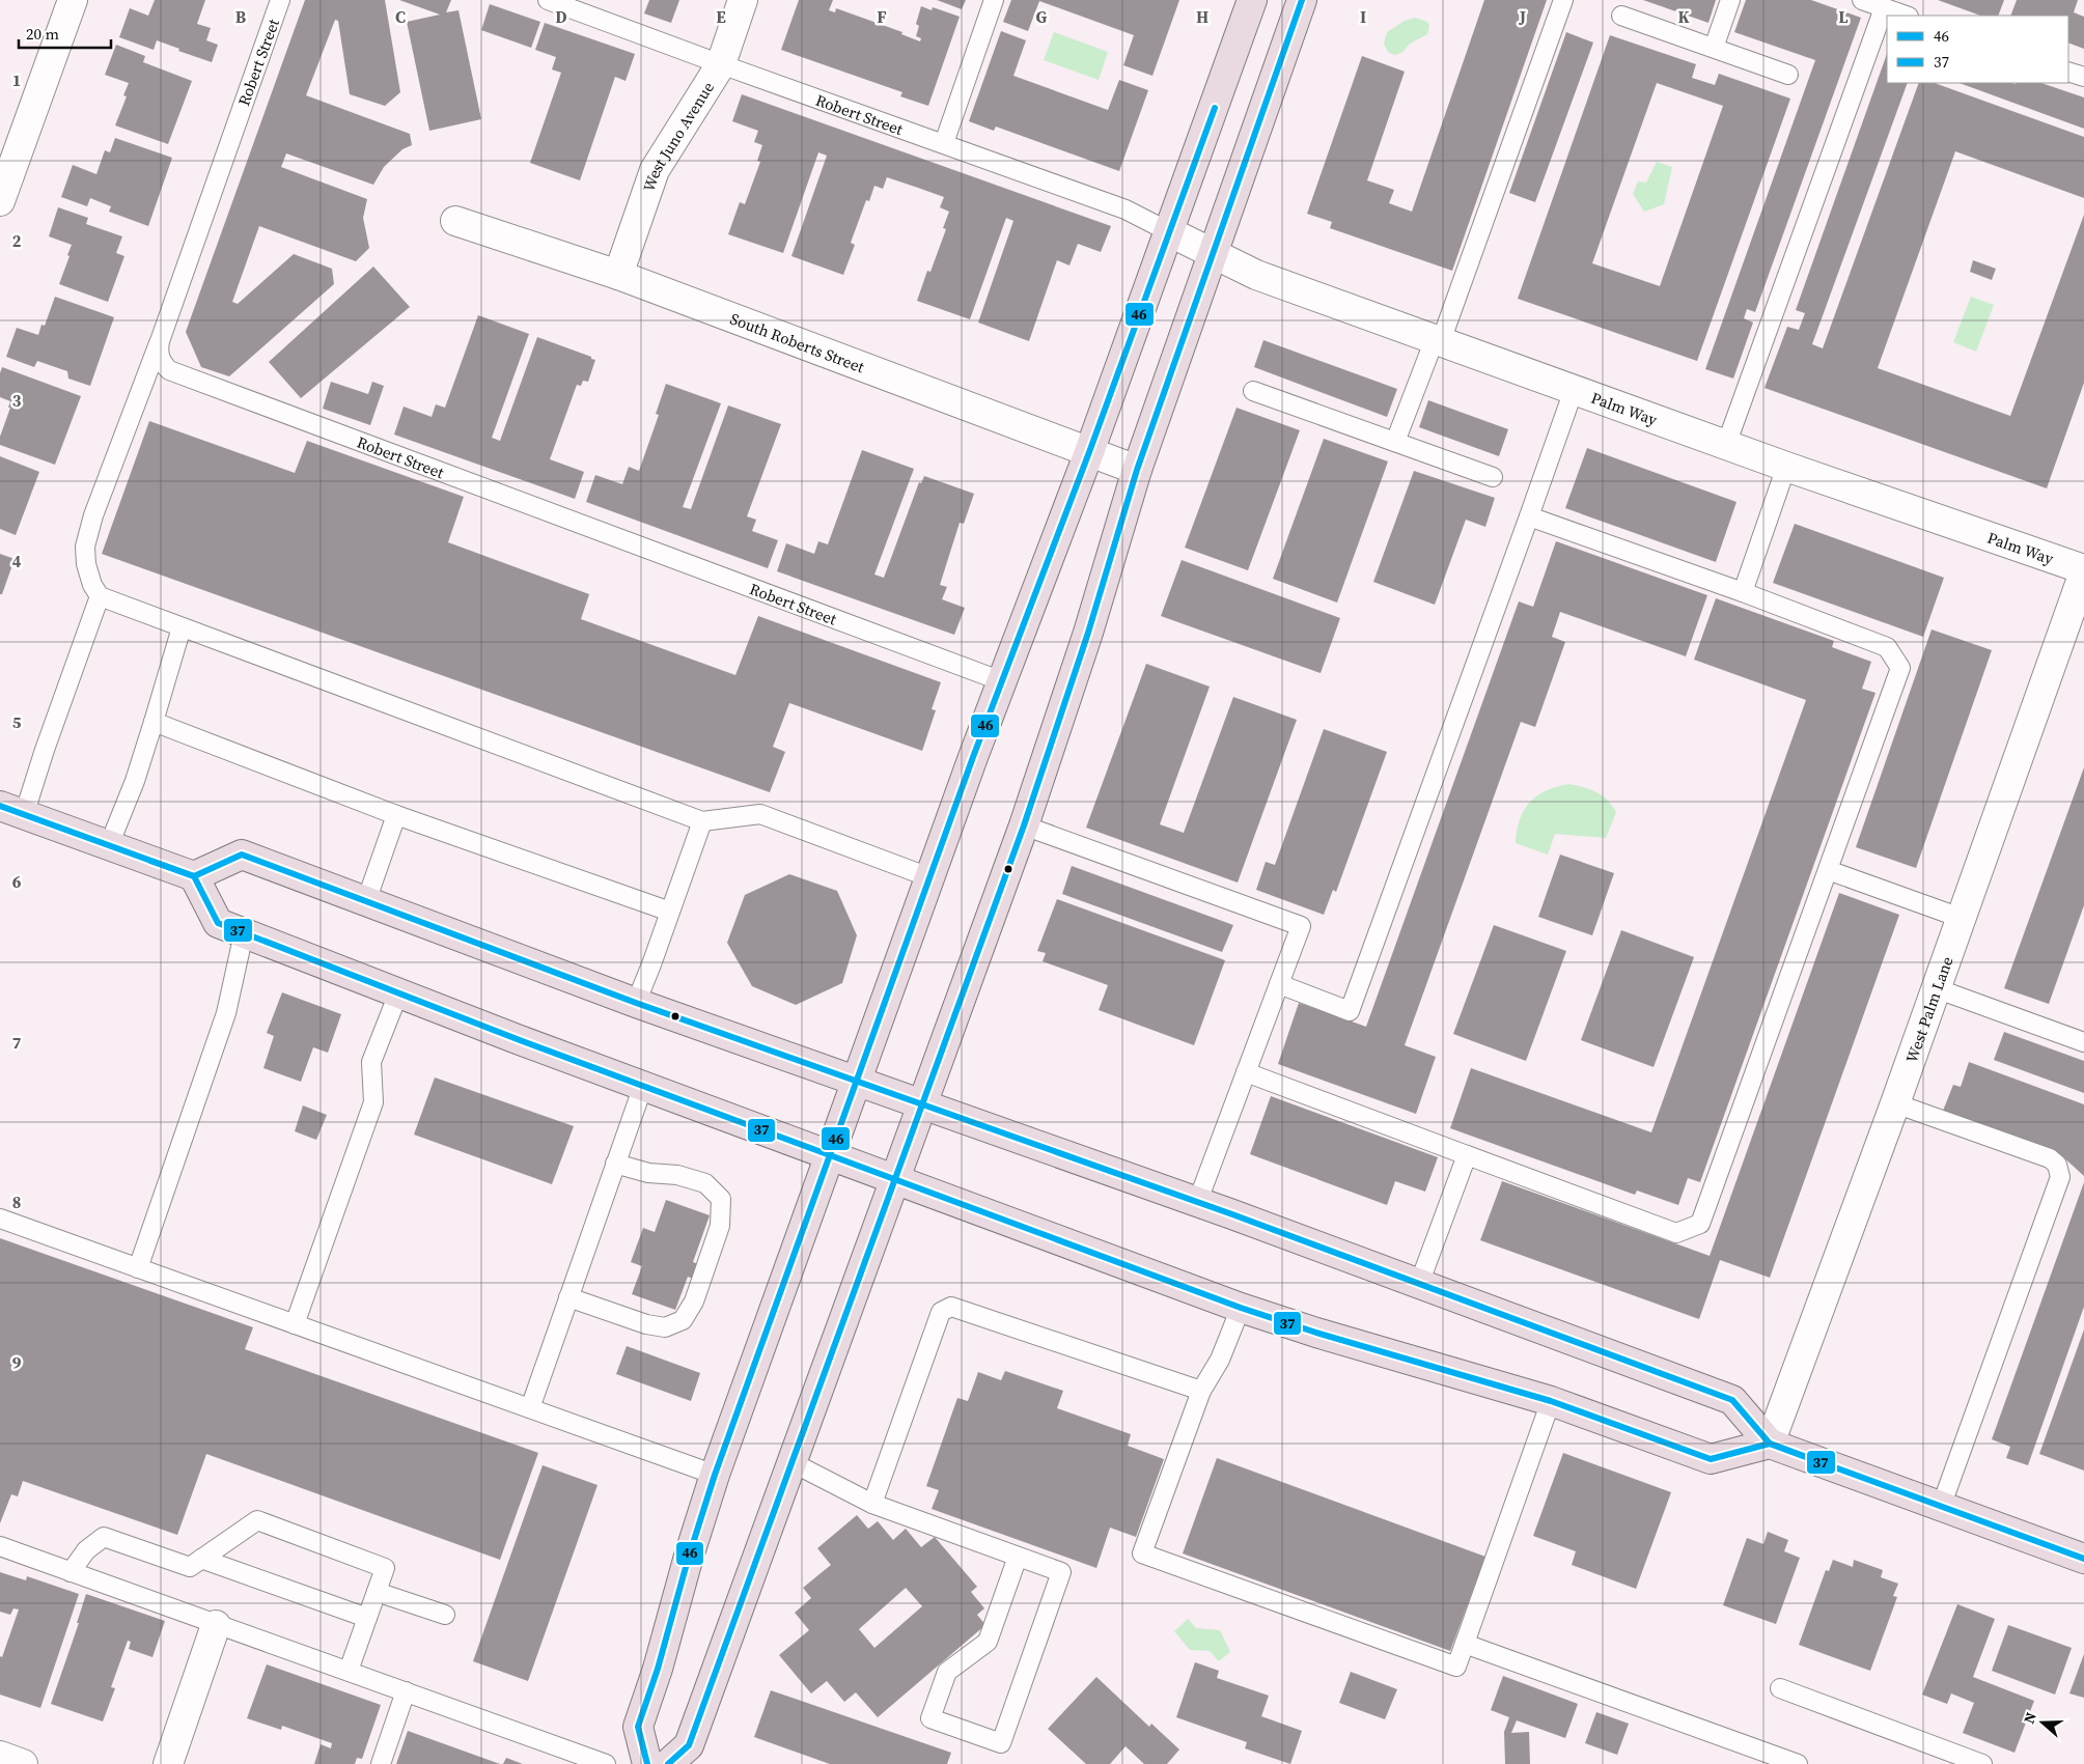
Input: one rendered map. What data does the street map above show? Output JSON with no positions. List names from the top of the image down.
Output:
{
  "streets": {
    "street": [
      "West Juno Avenue",
      "South Roberts Street",
      "Palm Way",
      "West Palm Lane"
    ],
    "lane": ["Robert Street"]
  },
  "crossings": [
    ["Robert Street", "West Juno Avenue"],
    ["Robert Street", "Palm Way"],
    ["West Juno Avenue", "South Roberts Street"],
    ["Palm Way", "West Palm Lane"]
  ],
  "lines": ["transit line 46", "transit line 37"],
  "legend": ["46", "37"],
  "scale_bar": "20 m",
  "north": "left",
  "grid": {
    "columns": [
      "B",
      "C",
      "D",
      "E",
      "F",
      "G",
      "H",
      "I",
      "J",
      "K",
      "L"
    ],
    "rows": [
      "1",
      "2",
      "3",
      "4",
      "5",
      "6",
      "7",
      "8",
      "9"
    ]
  }
}
